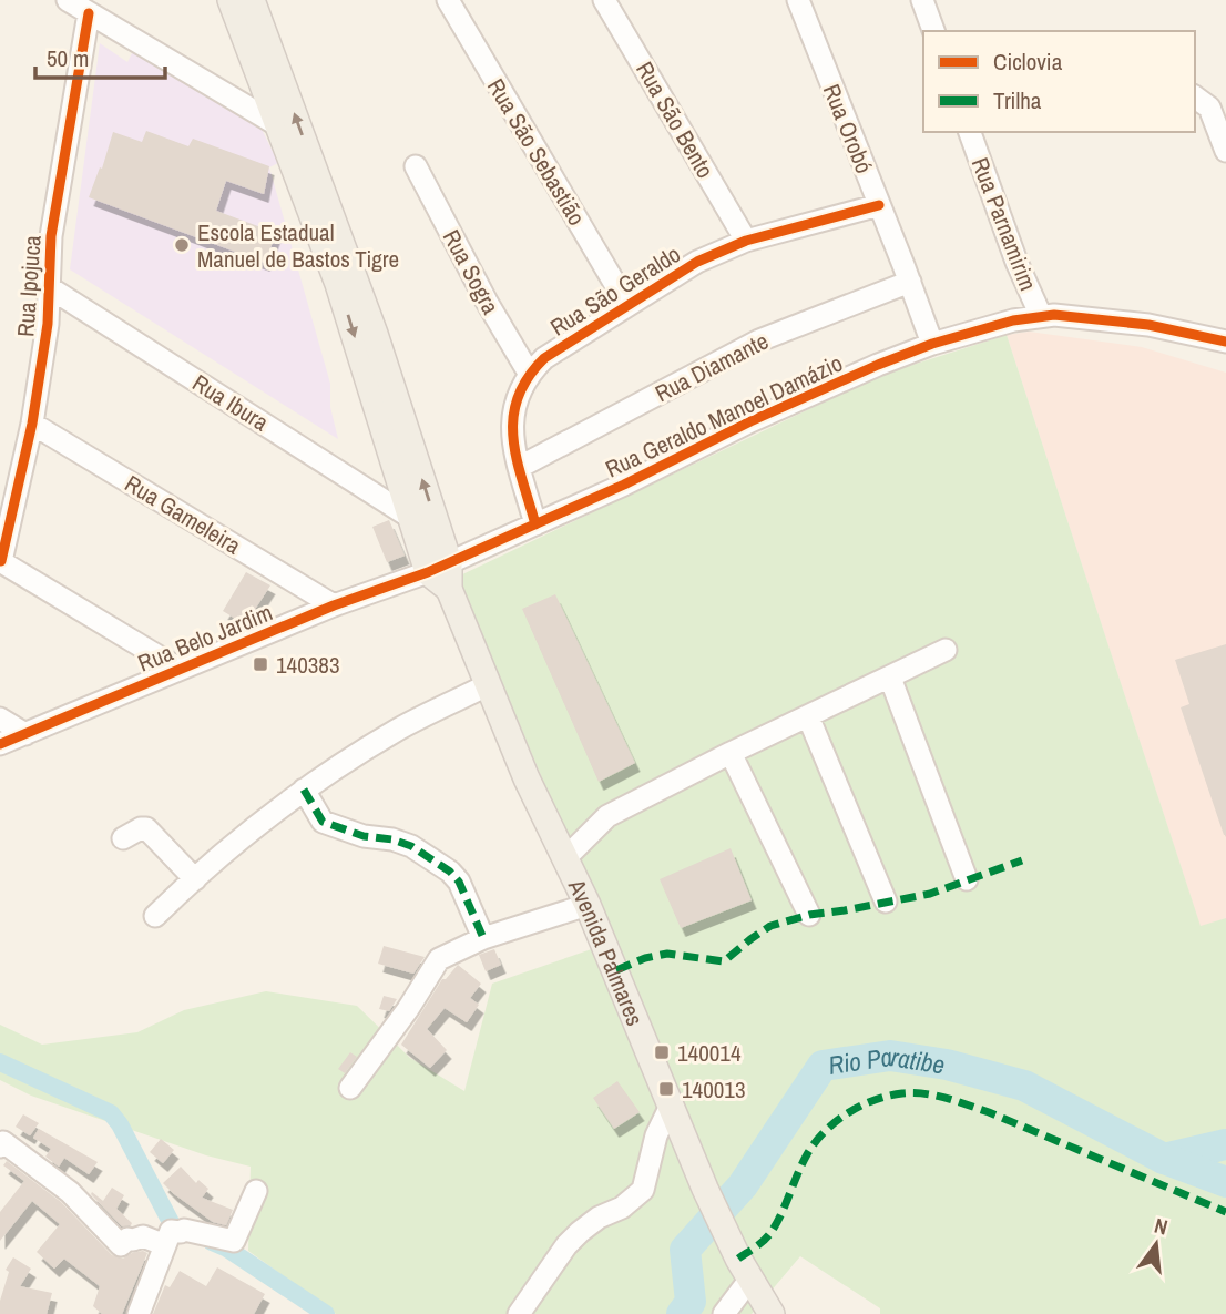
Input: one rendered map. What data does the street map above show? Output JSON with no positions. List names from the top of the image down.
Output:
{
  "streets": {
    "main road": ["Avenida Palmares"],
    "street": [
      "Rua São Bento",
      "Rua Orobó",
      "Rua São Sebastião",
      "Rua Parnamirim",
      "Rua Sogra",
      "Rua Ipojuca",
      "Rua São Geraldo",
      "Rua Diamante",
      "Rua Ibura",
      "Rua Geraldo Manoel Damázio",
      "Rua Gameleira",
      "Rua Belo Jardim"
    ]
  },
  "crossings": [
    ["Rua São Bento", "Rua São Geraldo"],
    ["Rua Orobó", "Rua São Geraldo"],
    ["Rua Orobó", "Rua Diamante"],
    ["Rua Orobó", "Rua Geraldo Manoel Damázio"],
    ["Rua São Sebastião", "Rua São Geraldo"],
    ["Rua Parnamirim", "Rua Geraldo Manoel Damázio"],
    ["Rua Sogra", "Rua São Geraldo"],
    ["Rua Ipojuca", "Rua Ibura"],
    ["Rua Ipojuca", "Rua Gameleira"],
    ["Rua São Geraldo", "Rua Diamante"],
    ["Rua São Geraldo", "Rua Geraldo Manoel Damázio"],
    ["Rua Ibura", "Avenida Palmares"],
    ["Rua Geraldo Manoel Damázio", "Rua Belo Jardim"],
    ["Rua Geraldo Manoel Damázio", "Avenida Palmares"],
    ["Rua Gameleira", "Rua Belo Jardim"],
    ["Rua Belo Jardim", "Avenida Palmares"]
  ],
  "water": ["Rio Paratibe"],
  "places": {
    "other": ["Escola Estadual Manuel de Bastos Tigre"],
    "transit": ["140383", "140014", "140013"]
  },
  "legend": ["Ciclovia", "Trilha"],
  "scale_bar": "50 m",
  "north": "top"
}
